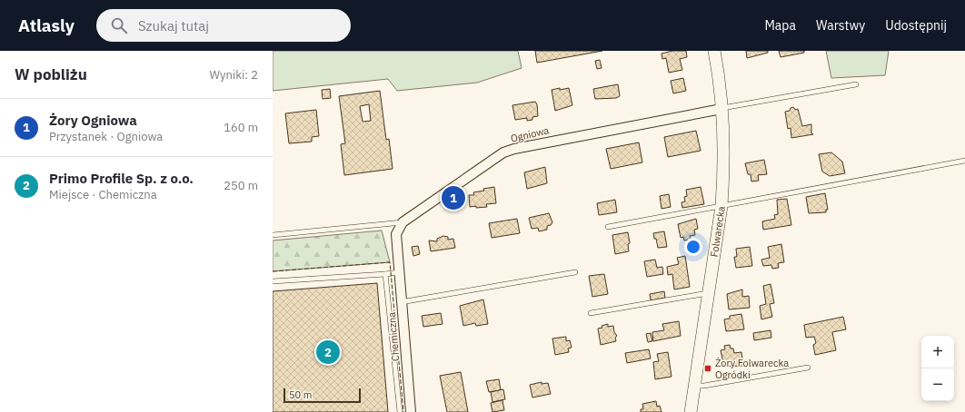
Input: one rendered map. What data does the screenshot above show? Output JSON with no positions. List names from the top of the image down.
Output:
{
  "streets": {
    "street": ["Ogniowa", "Folwarecka", "Chemiczna"]
  },
  "crossings": [
    ["Ogniowa", "Folwarecka"],
    ["Ogniowa", "Chemiczna"]
  ],
  "places": {
    "transit": ["Żory Folwarecka Ogródki"]
  },
  "scale_bar": "50 m",
  "page": {
    "header": "Atlasly",
    "search": "Szukaj tutaj",
    "nav": ["Mapa", "Warstwy", "Udostępnij"],
    "heading": ["W pobliżu", "Wyniki: 2"],
    "list": [
      {
        "mark": "1",
        "name": "Żory Ogniowa",
        "note": "Przystanek · Ogniowa",
        "value": "160 m"
      },
      {
        "mark": "2",
        "name": "Primo Profile Sp. z o.o.",
        "note": "Miejsce · Chemiczna",
        "value": "250 m"
      }
    ],
    "pins": ["1", "2"],
    "map_buttons": ["+", "−"],
    "scale": "50 m"
  }
}
